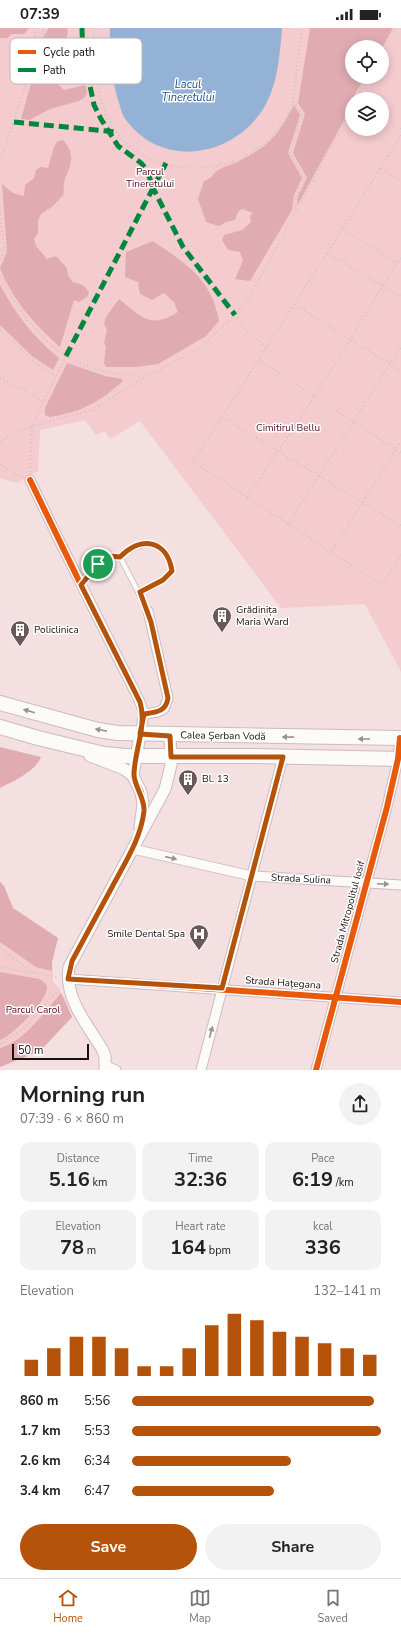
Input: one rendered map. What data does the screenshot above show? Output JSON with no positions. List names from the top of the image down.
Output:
{
  "streets": {
    "main road": ["Calea Șerban Vodă"],
    "street": ["Strada Sulina", "Strada Mitropolitul Iosif", "Strada Hațegana"]
  },
  "crossings": [
    ["Calea Șerban Vodă", "Strada Mitropolitul Iosif"],
    ["Strada Sulina", "Strada Mitropolitul Iosif"],
    ["Strada Mitropolitul Iosif", "Strada Hațegana"]
  ],
  "one_way": ["Strada Sulina"],
  "water": ["Lacul Tineretului"],
  "parks": ["Parcul Tineretului", "Cimitirul Bellu", "Parcul Carol"],
  "places": {
    "building": ["Grădinița Maria Ward", "Policlinica", "Bl. 13"],
    "hospital": ["Smile Dental Spa"]
  },
  "legend": ["Cycle path", "Path"],
  "scale_bar": "50 m",
  "page": {
    "status": "07:39",
    "scale": "50 m",
    "heading": ["Morning run", "07:39 · 6 × 860 m"],
    "stats": [
      ["Distance", "5.16 km"],
      ["Time", "32:36"],
      ["Pace", "6:19 /km"],
      ["Elevation", "78 m"],
      ["Heart rate", "164 bpm"],
      ["kcal", "336"]
    ],
    "chart": ["Elevation", "132–141 m"],
    "list": [
      {
        "name": "860 m",
        "note": "5:56"
      },
      {
        "name": "1.7 km",
        "note": "5:53"
      },
      {
        "name": "2.6 km",
        "note": "6:34"
      },
      {
        "name": "3.4 km",
        "note": "6:47"
      }
    ],
    "buttons": ["Save", "Share"],
    "tabs": ["Home", "Map", "Saved"]
  }
}
